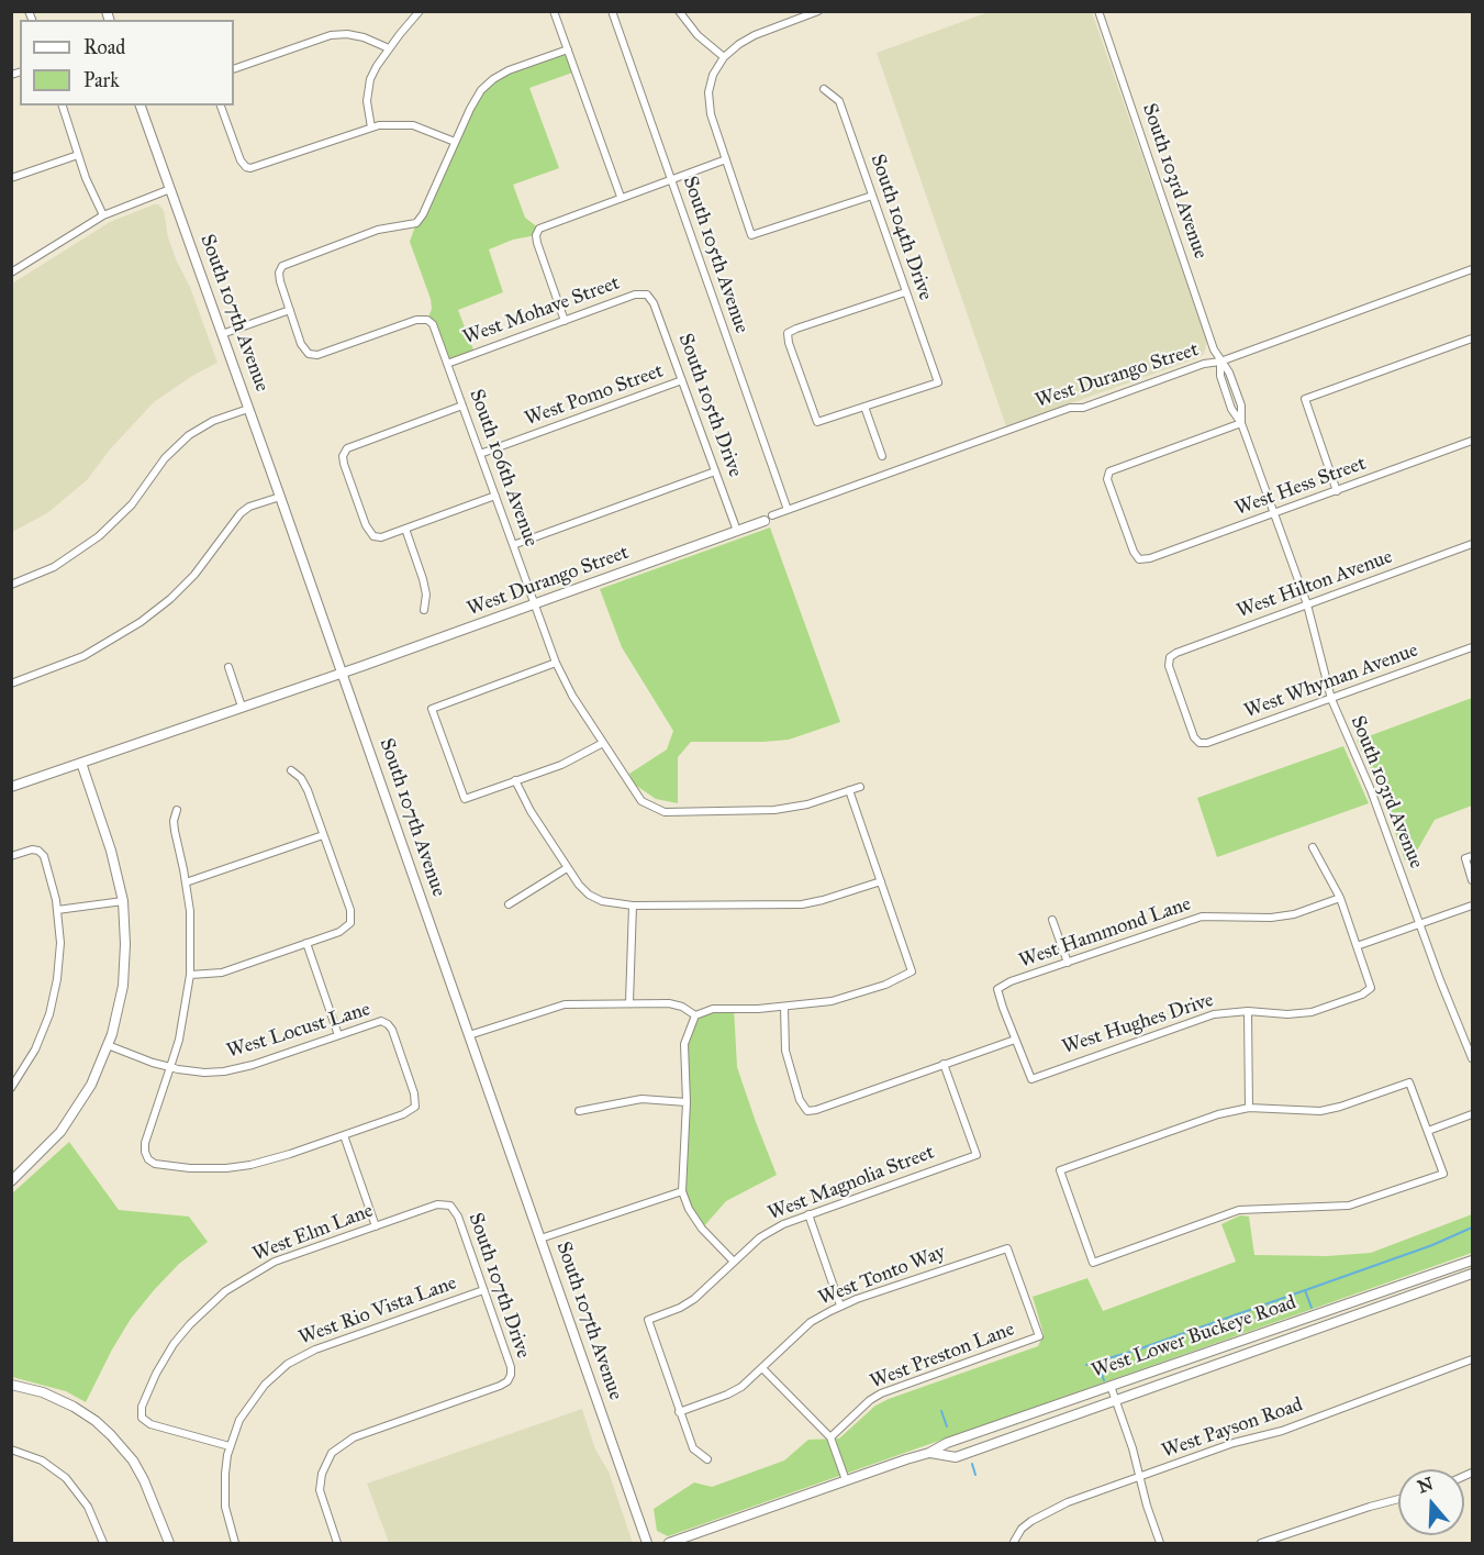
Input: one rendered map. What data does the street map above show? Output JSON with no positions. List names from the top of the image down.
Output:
{
  "streets": {
    "main road": ["South 107th Avenue", "West Lower Buckeye Road"],
    "street": [
      "South 103rd Avenue",
      "South 104th Drive",
      "South 105th Avenue",
      "West Mohave Street",
      "West Durango Street",
      "West Pomo Street",
      "South 105th Drive",
      "South 106th Avenue",
      "West Hess Street",
      "West Hilton Avenue",
      "West Whyman Avenue",
      "West Hammond Lane",
      "West Hughes Drive",
      "West Locust Lane",
      "West Magnolia Street",
      "West Elm Lane",
      "West Tonto Way",
      "South 107th Drive",
      "West Rio Vista Lane",
      "West Preston Lane",
      "West Payson Road"
    ]
  },
  "crossings": [
    ["South 103rd Avenue", "West Durango Street"],
    ["South 103rd Avenue", "West Hess Street"],
    ["South 103rd Avenue", "West Hilton Avenue"],
    ["South 103rd Avenue", "West Whyman Avenue"],
    ["South 105th Avenue", "West Durango Street"],
    ["West Mohave Street", "South 105th Drive"],
    ["West Mohave Street", "South 106th Avenue"],
    ["South 107th Avenue", "West Durango Street"],
    ["West Durango Street", "South 105th Drive"],
    ["West Durango Street", "South 106th Avenue"],
    ["West Pomo Street", "South 105th Drive"],
    ["West Pomo Street", "South 106th Avenue"],
    ["West Hilton Avenue", "West Whyman Avenue"],
    ["West Hammond Lane", "West Hughes Drive"],
    ["West Magnolia Street", "West Tonto Way"],
    ["West Elm Lane", "South 107th Drive"],
    ["West Elm Lane", "West Rio Vista Lane"],
    ["West Tonto Way", "West Preston Lane"],
    ["South 107th Drive", "West Rio Vista Lane"]
  ],
  "legend": ["Road", "Park"],
  "north": "top"
}
